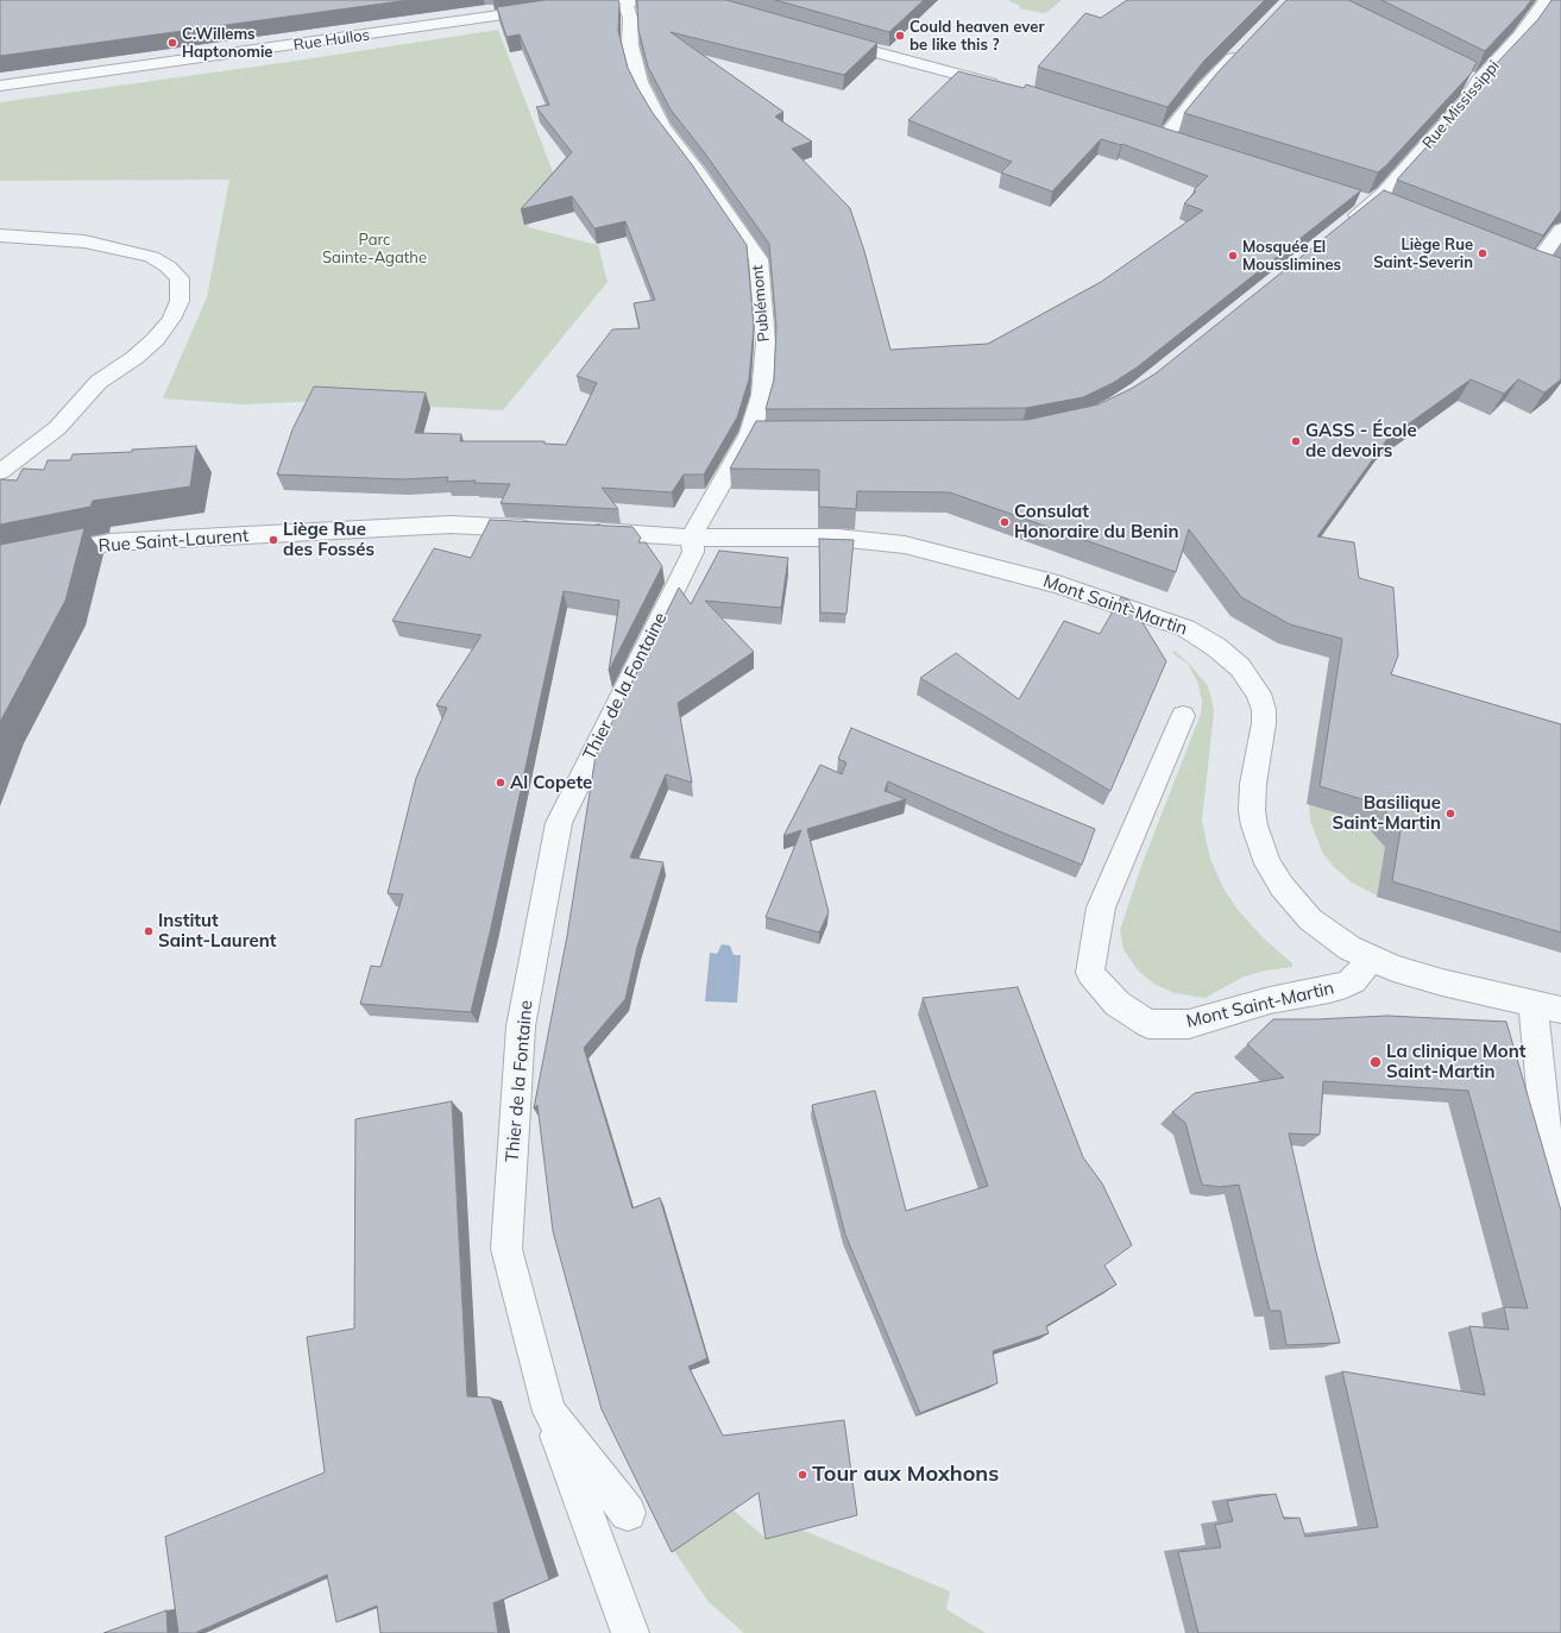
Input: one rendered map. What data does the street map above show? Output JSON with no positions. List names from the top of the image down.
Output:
{
  "streets": {
    "street": [
      "Rue Hullos",
      "Rue Mississippi",
      "Publémont",
      "Rue Saint-Laurent",
      "Mont Saint-Martin",
      "Thier de la Fontaine"
    ]
  },
  "crossings": [
    ["Publémont", "Mont Saint-Martin"],
    ["Publémont", "Thier de la Fontaine"],
    ["Mont Saint-Martin", "Thier de la Fontaine"]
  ],
  "parks": ["Parc Sainte-Agathe"],
  "places": [
    "Could heaven ever be like this ?",
    "C.Willems Haptonomie",
    "Liège Rue Saint-Severin",
    "Mosquée El Mousslimines",
    "GASS - École de devoirs",
    "Consulat Honoraire du Benin",
    "Liège Rue des Fossés",
    "Al Copete",
    "Basilique Saint-Martin",
    "Institut Saint-Laurent",
    "La clinique Mont Saint-Martin",
    "Tour aux Moxhons"
  ]
}
